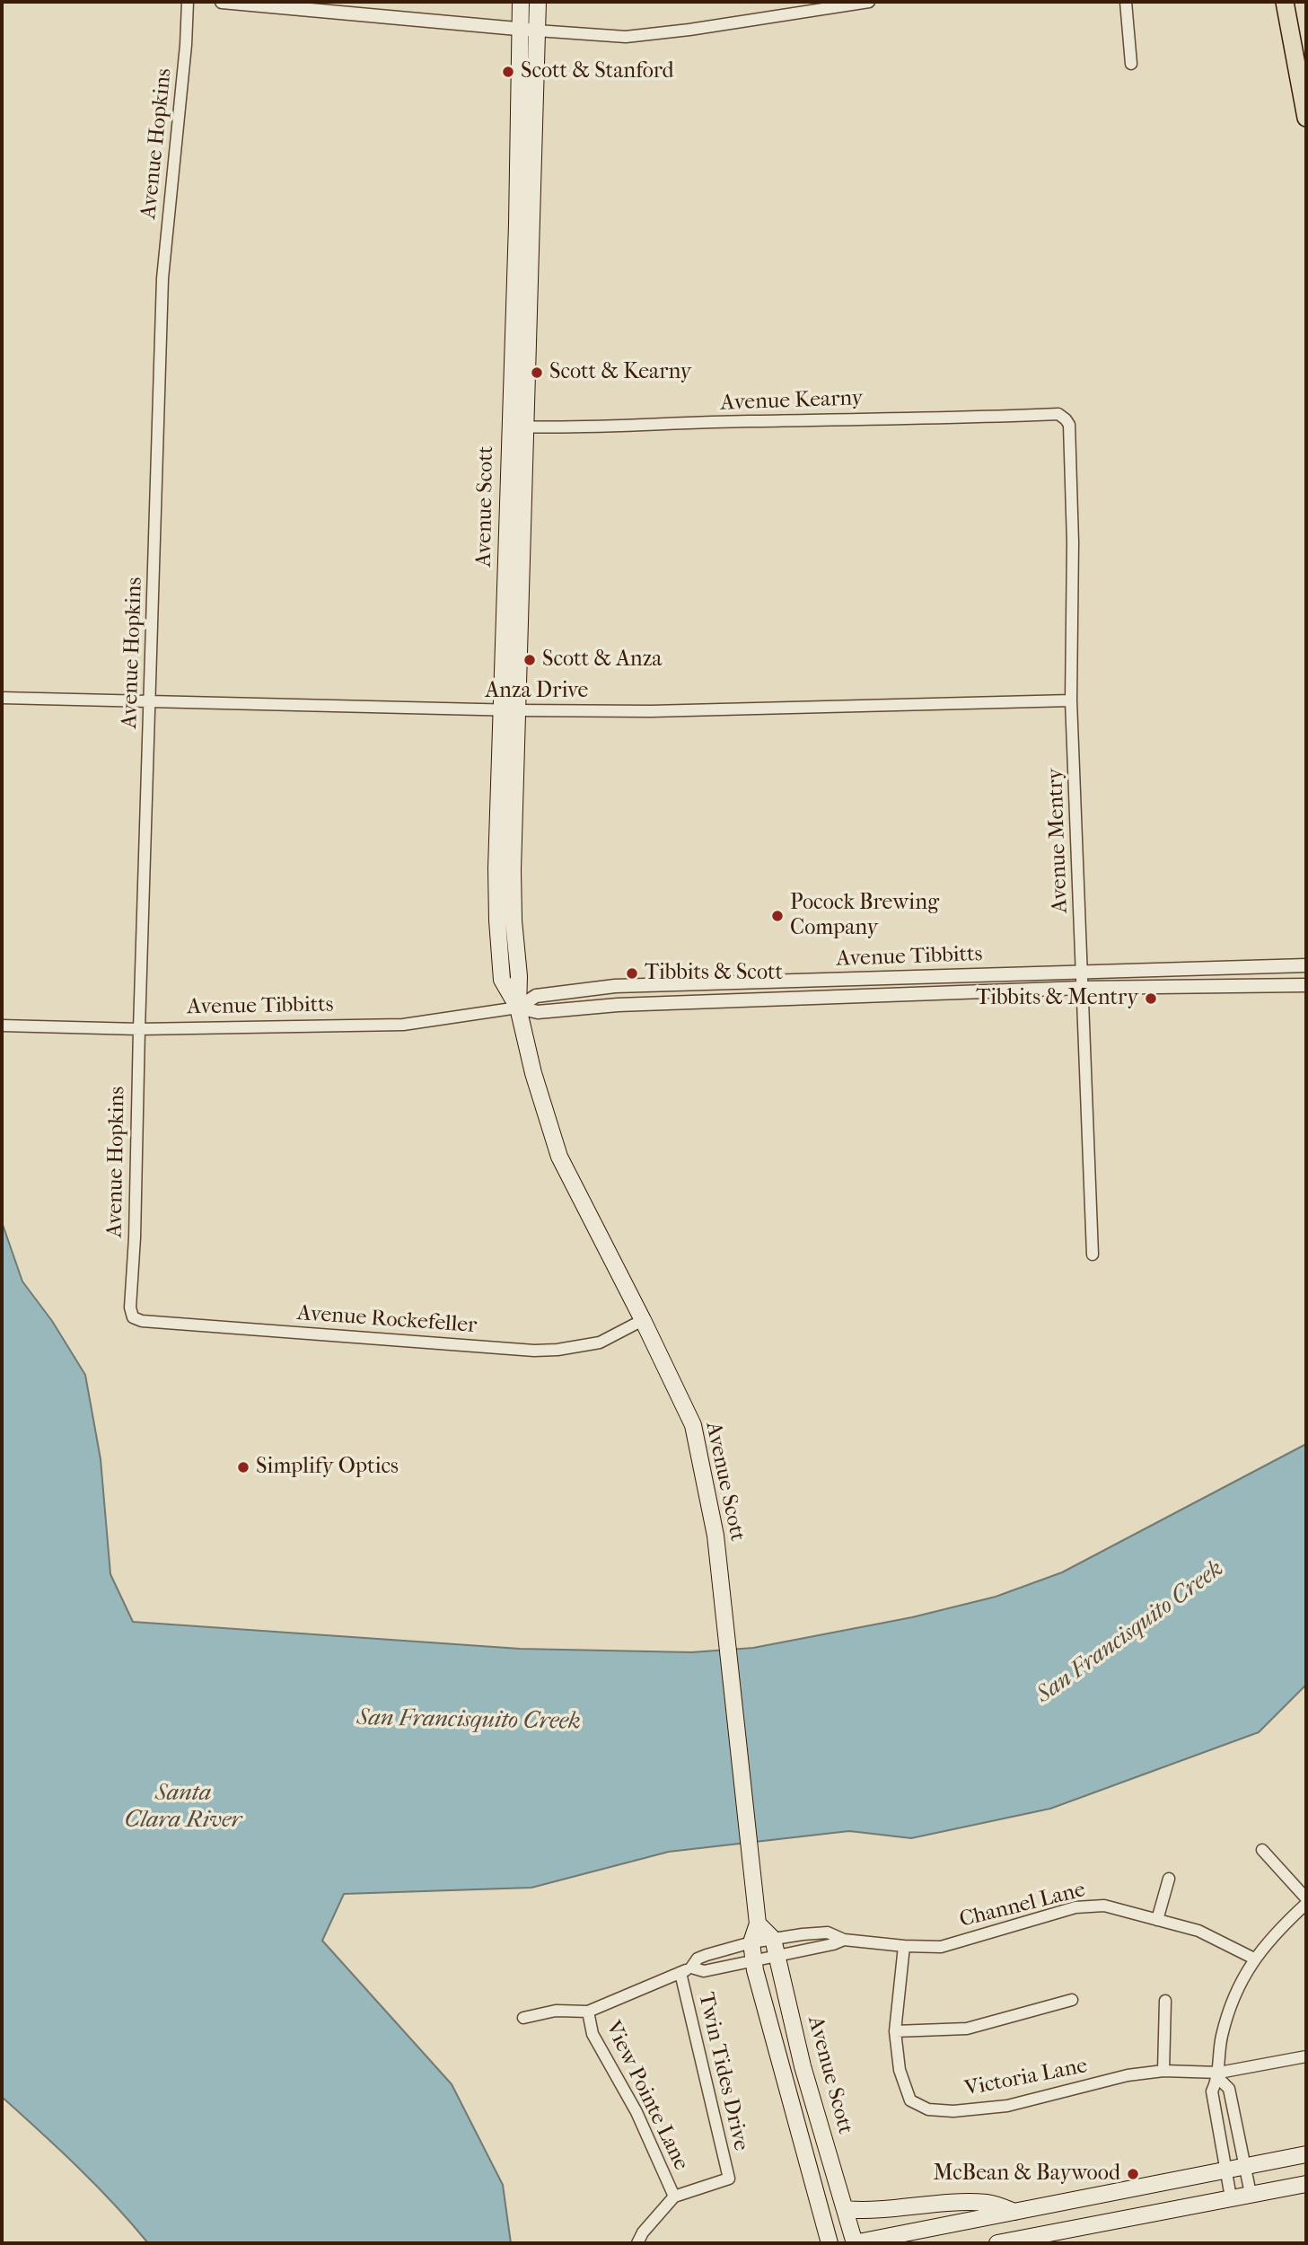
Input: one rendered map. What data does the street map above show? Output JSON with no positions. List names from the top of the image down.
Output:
{
  "streets": {
    "main road": ["Avenue Scott"],
    "street": [
      "Avenue Hopkins",
      "Avenue Kearny",
      "Anza Drive",
      "Avenue Mentry",
      "Avenue Tibbitts",
      "Avenue Rockefeller",
      "Channel Lane",
      "Twin Tides Drive",
      "Victoria Lane",
      "View Pointe Lane"
    ]
  },
  "crossings": [
    ["Avenue Hopkins", "Anza Drive"],
    ["Avenue Hopkins", "Avenue Tibbitts"],
    ["Avenue Hopkins", "Avenue Rockefeller"],
    ["Avenue Kearny", "Avenue Scott"],
    ["Avenue Kearny", "Avenue Mentry"],
    ["Avenue Scott", "Anza Drive"],
    ["Avenue Scott", "Avenue Tibbitts"],
    ["Avenue Scott", "Avenue Rockefeller"],
    ["Avenue Scott", "Channel Lane"],
    ["Anza Drive", "Avenue Mentry"],
    ["Avenue Mentry", "Avenue Tibbitts"],
    ["Channel Lane", "Victoria Lane"],
    ["Twin Tides Drive", "View Pointe Lane"]
  ],
  "water": ["San Francisquito Creek", "Santa Clara River"],
  "places": [
    "Scott & Stanford",
    "Scott & Kearny",
    "Scott & Anza",
    "Pocock Brewing Company",
    "Tibbits & Scott",
    "Tibbits & Mentry",
    "Simplify Optics",
    "McBean & Baywood"
  ]
}
